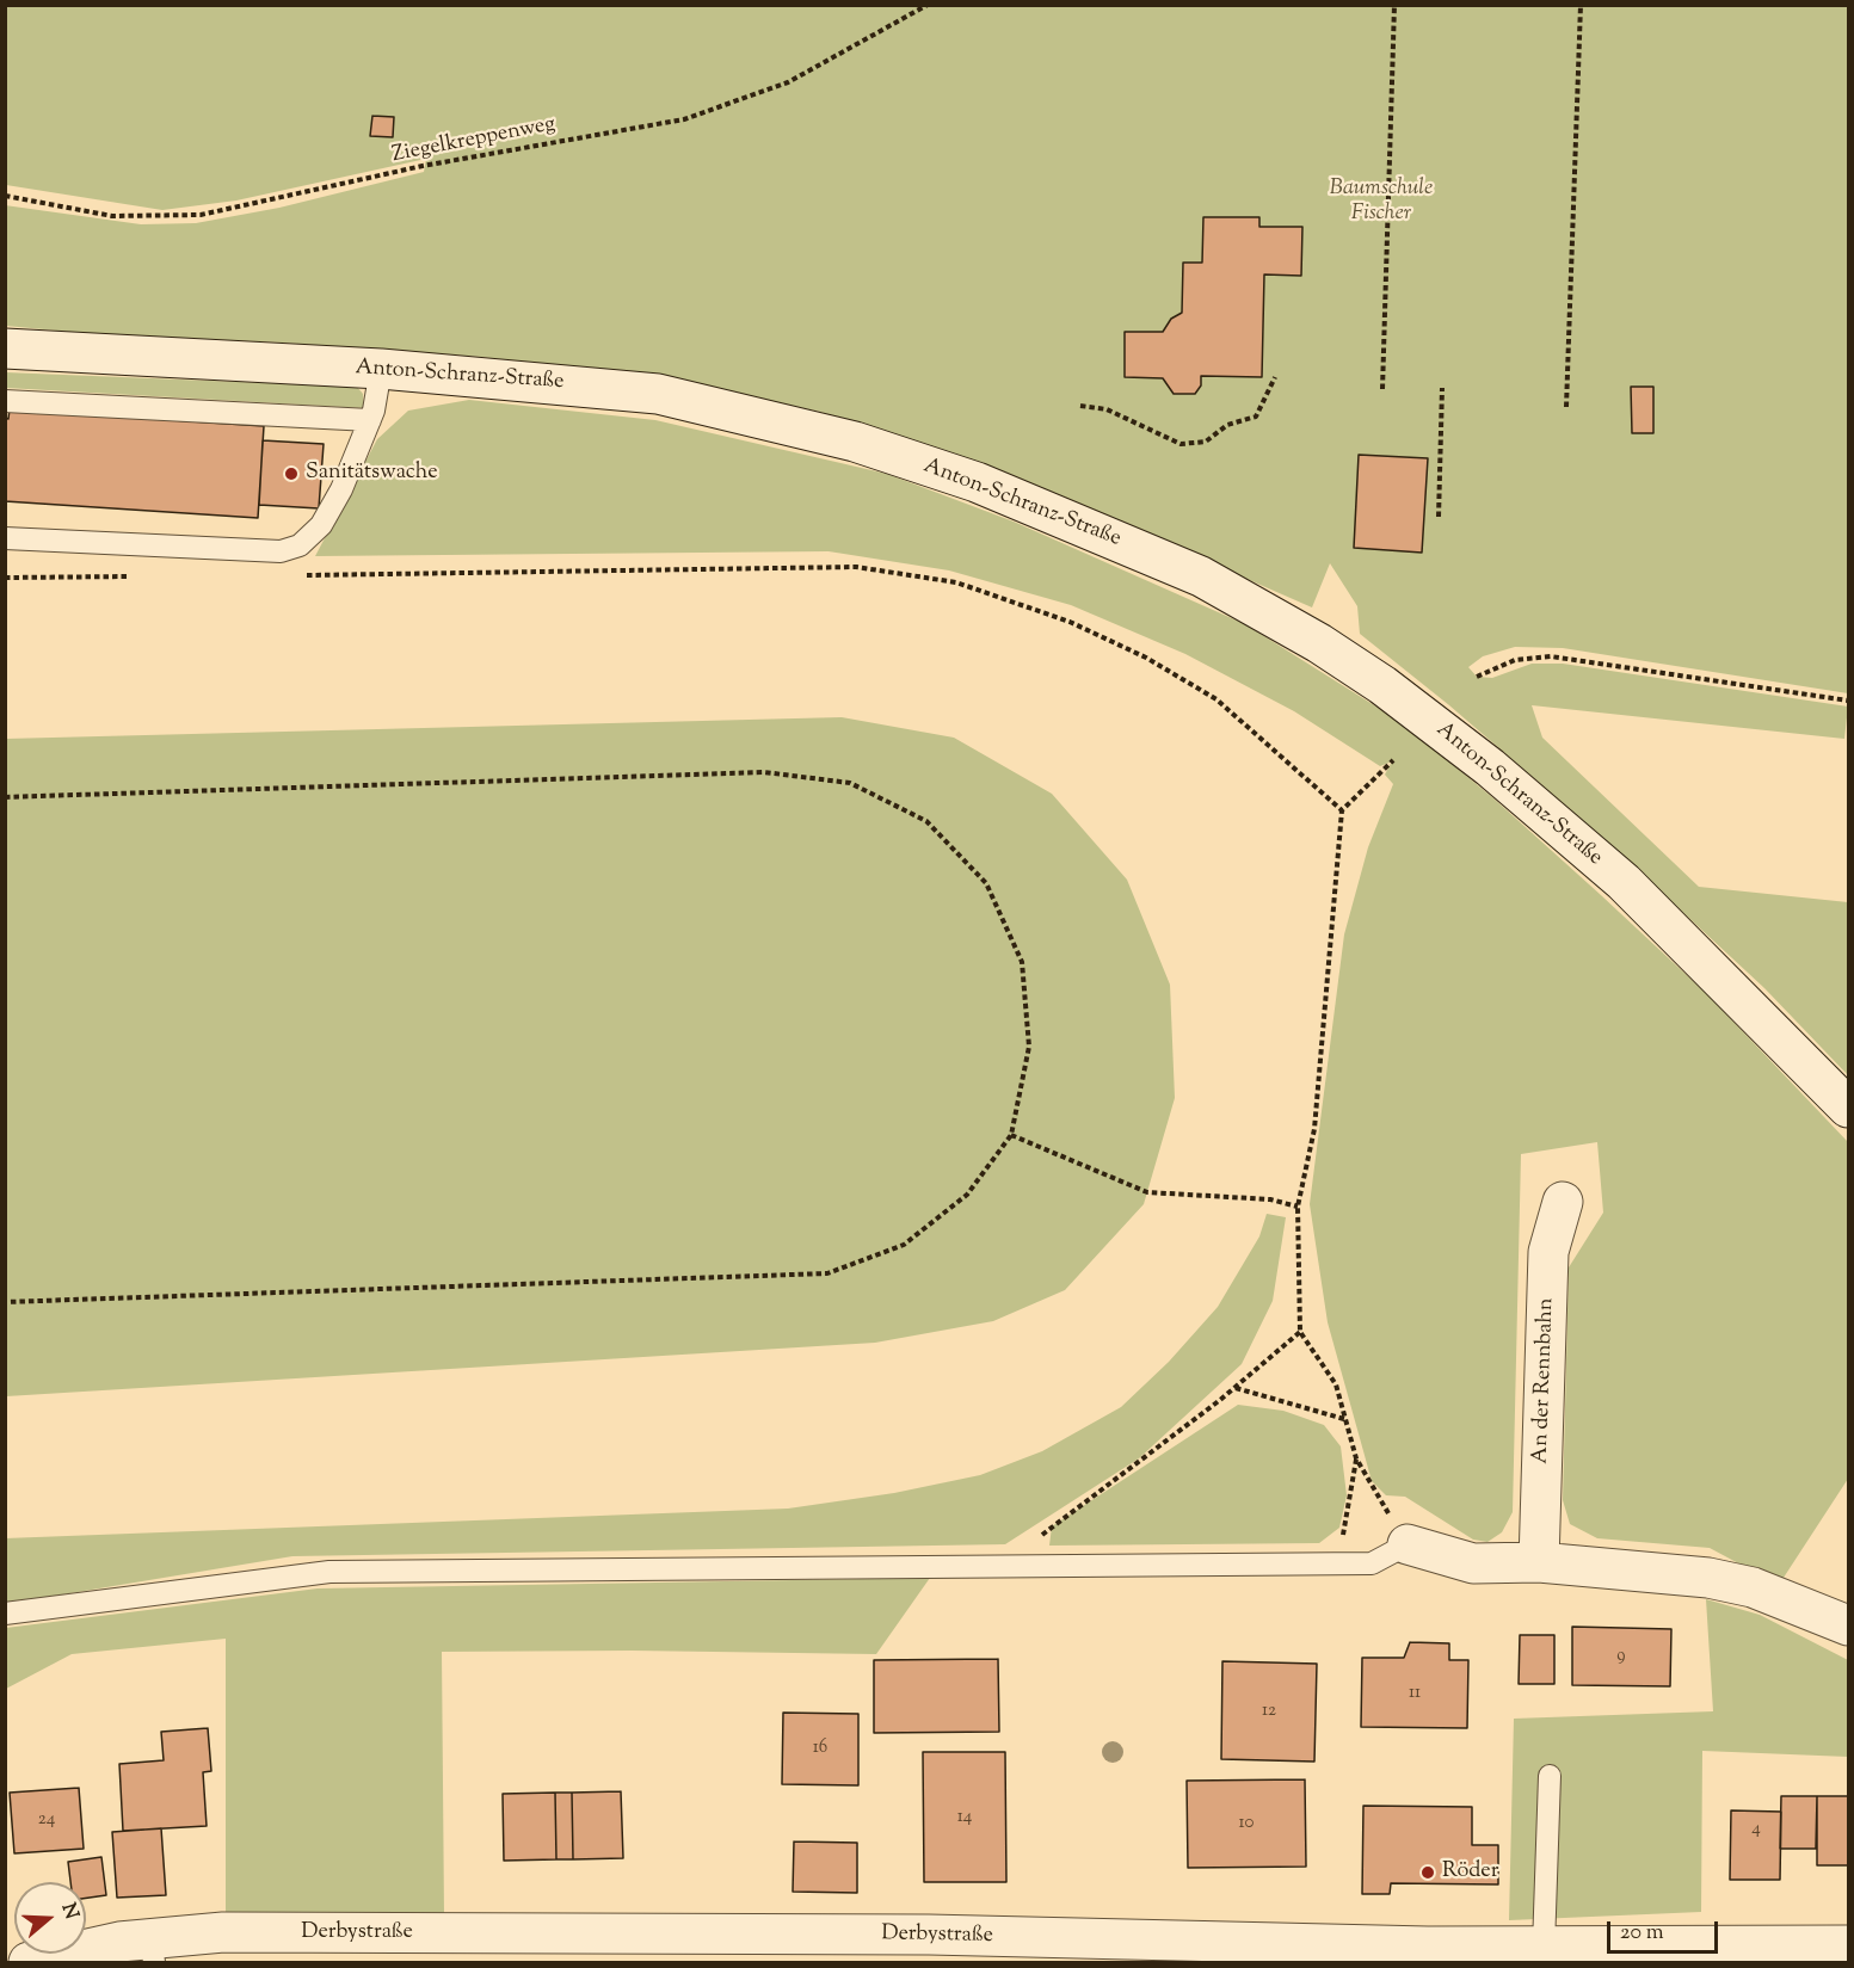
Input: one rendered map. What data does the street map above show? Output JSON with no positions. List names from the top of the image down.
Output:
{
  "streets": {
    "street": ["Anton-Schranz-Straße", "An der Rennbahn", "Derbystraße"],
    "path": ["Ziegelkreppenweg"]
  },
  "parks": ["Baumschule Fischer"],
  "places": ["Sanitätswache", "Röder"],
  "house_numbers": [
    "9",
    "11",
    "12",
    "16",
    "14",
    "24",
    "10",
    "4"
  ],
  "scale_bar": "20 m",
  "north": "right"
}
